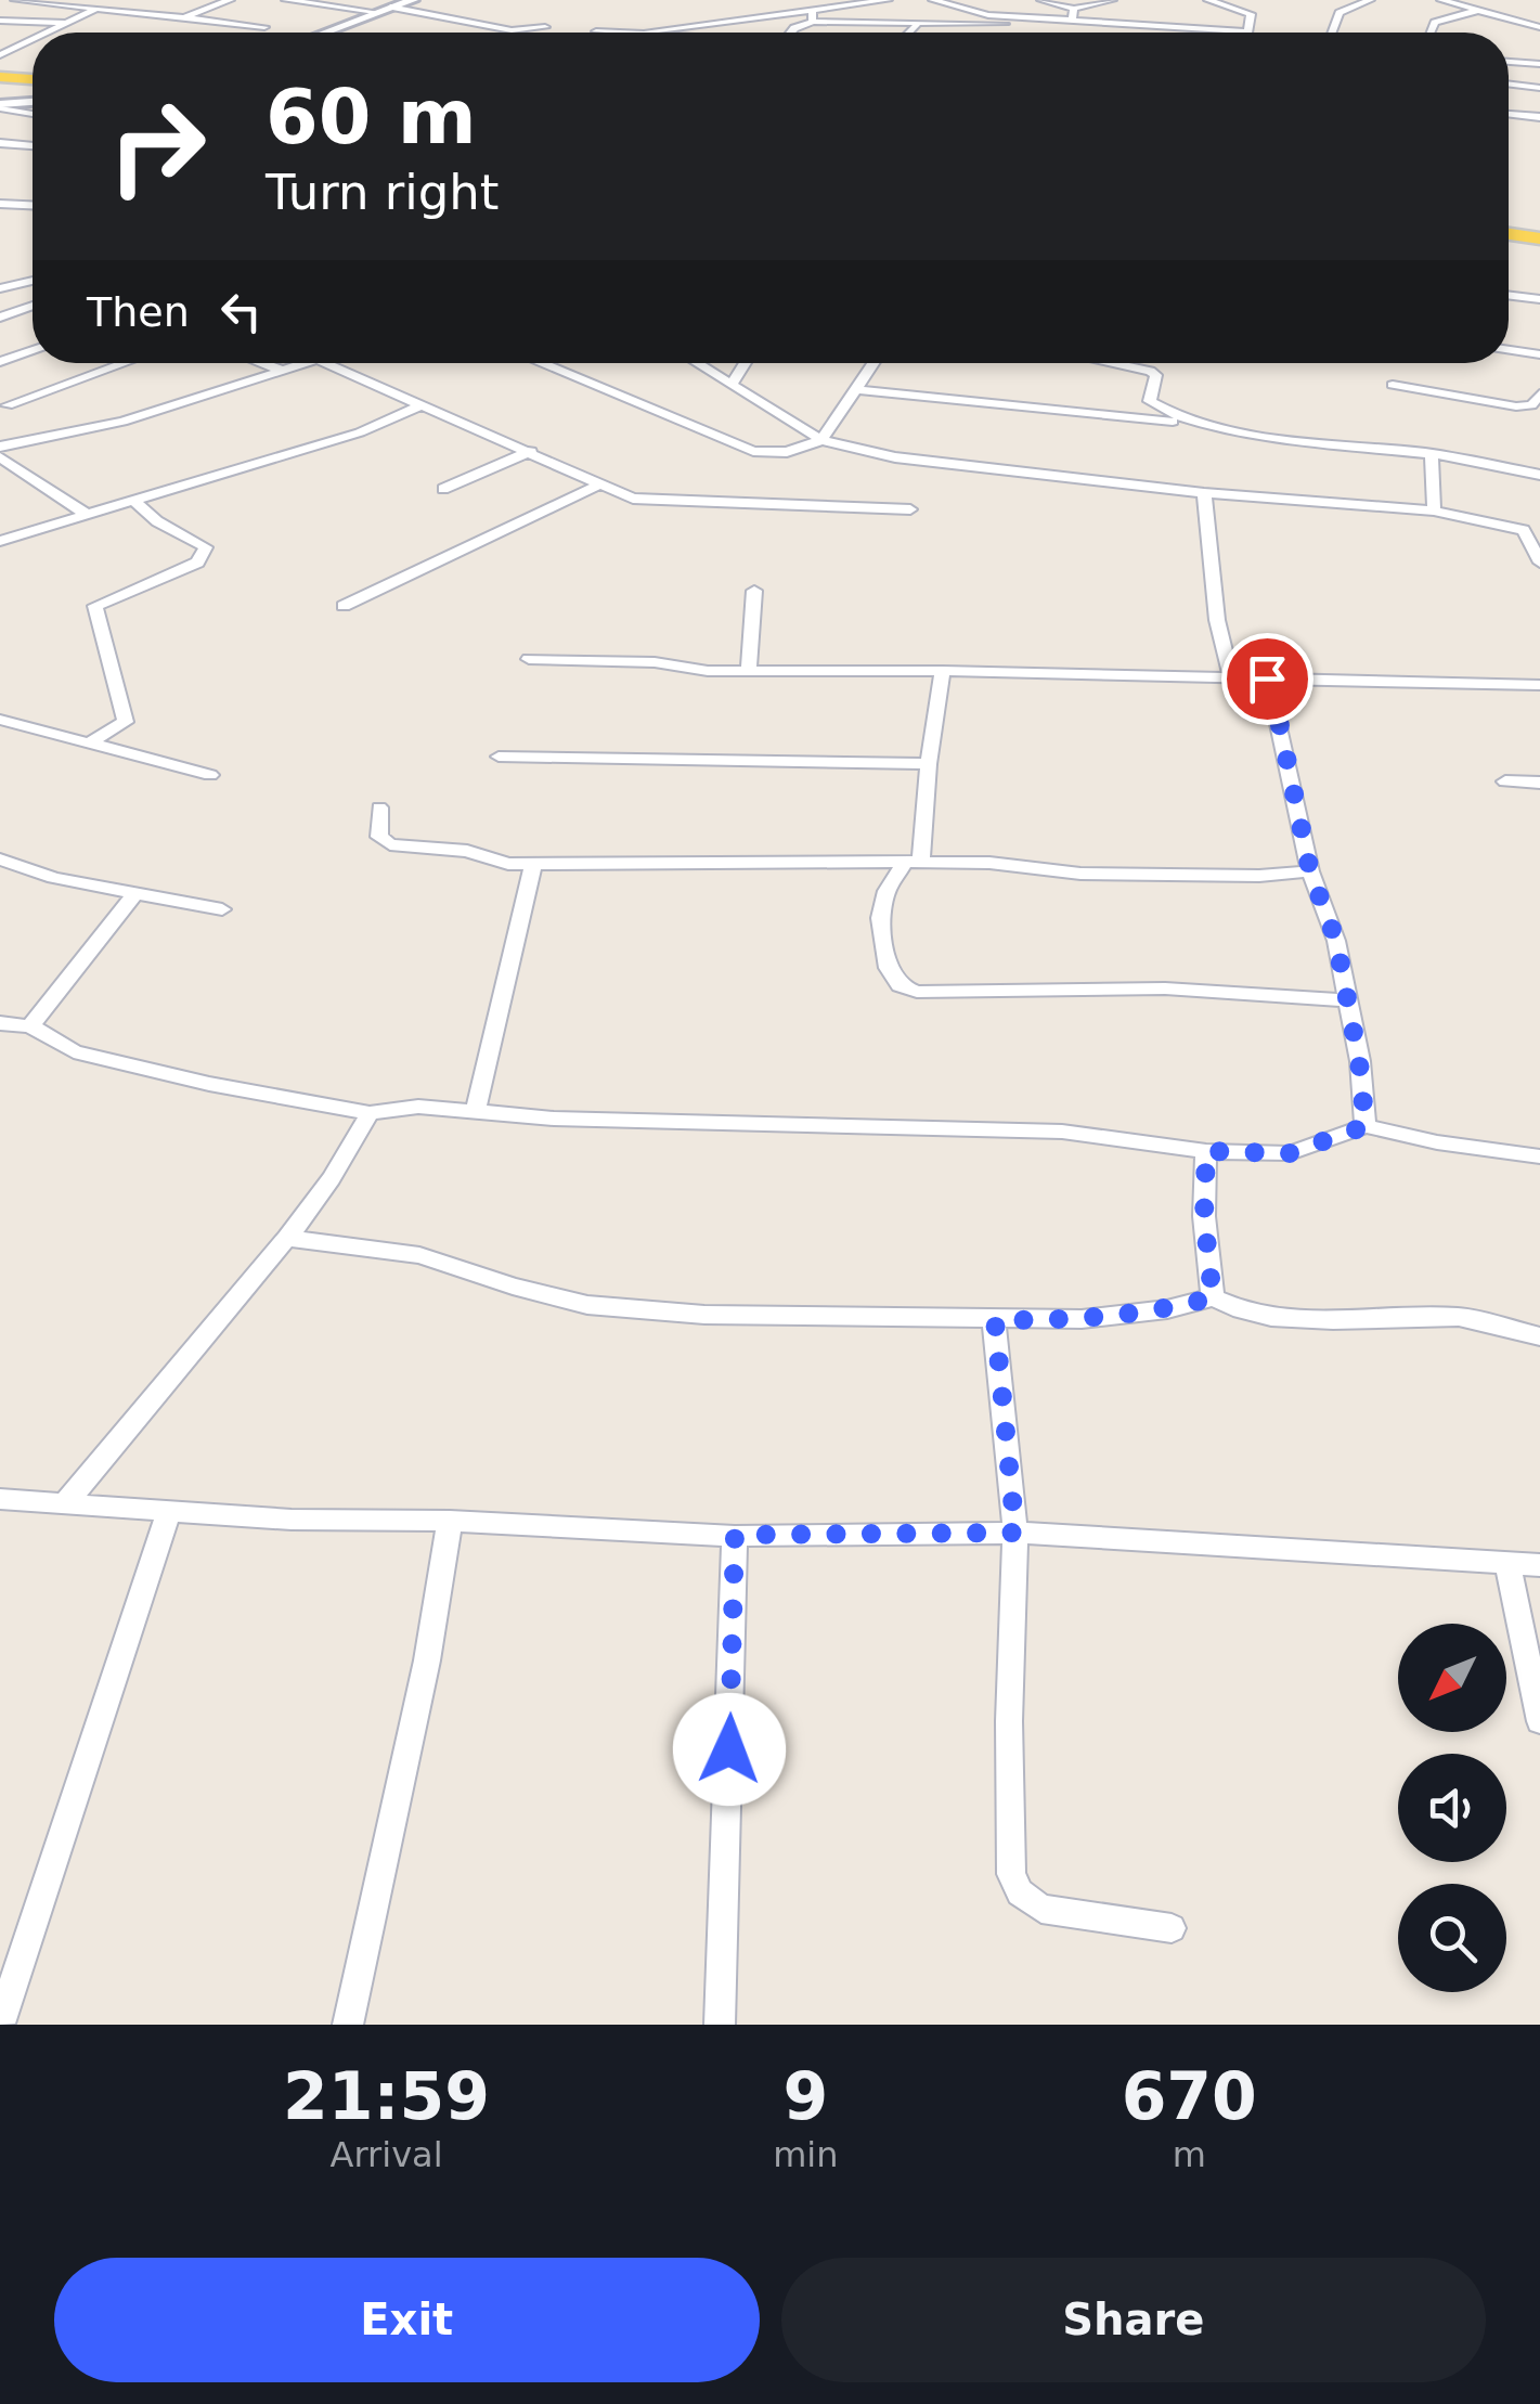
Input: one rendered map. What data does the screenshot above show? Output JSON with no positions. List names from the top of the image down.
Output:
{
  "north": "bottom left",
  "page": {
    "turn": ["60 m", "Turn right"],
    "then": "Then",
    "eta": [
      "21:59",
      "Arrival",
      "9",
      "min",
      "670",
      "m"
    ],
    "buttons": ["Exit", "Share"]
  }
}
